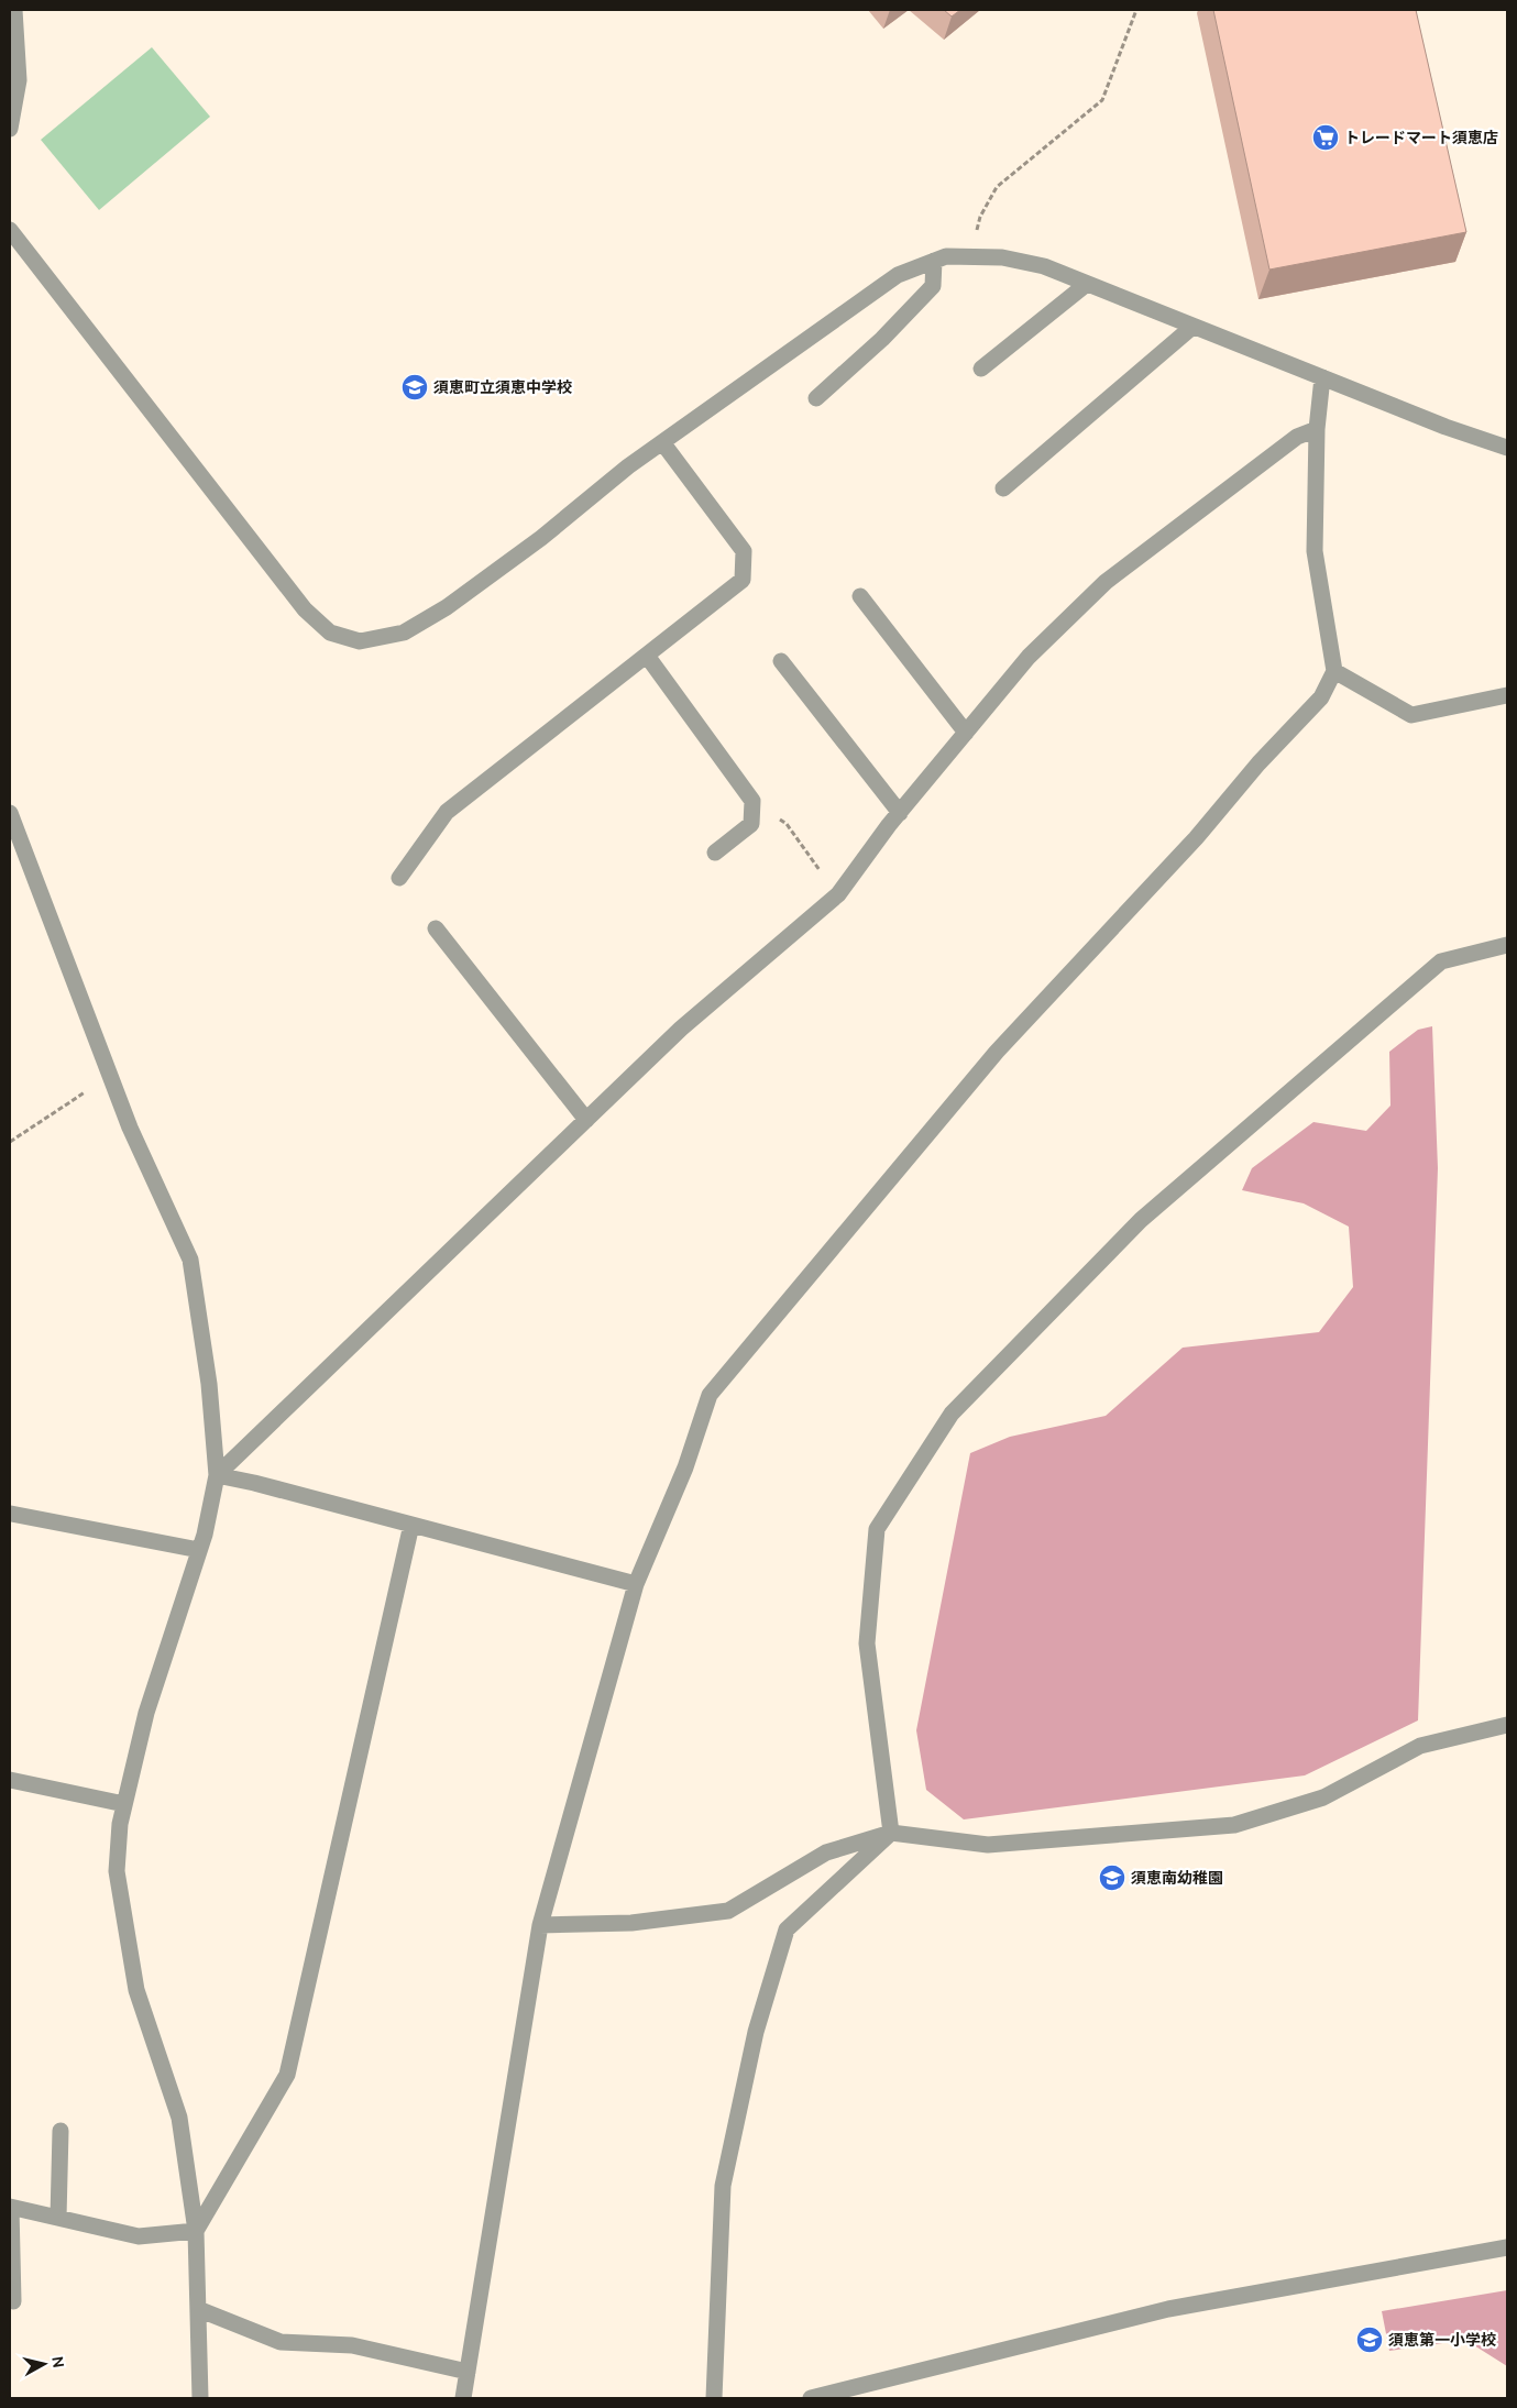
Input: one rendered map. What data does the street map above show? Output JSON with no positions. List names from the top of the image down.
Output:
{
  "places": {
    "supermarket": ["トレードマート須恵店"],
    "school or university": ["須恵町立須恵中学校", "須恵南幼稚園", "須恵第一小学校"]
  },
  "north": "right"
}
